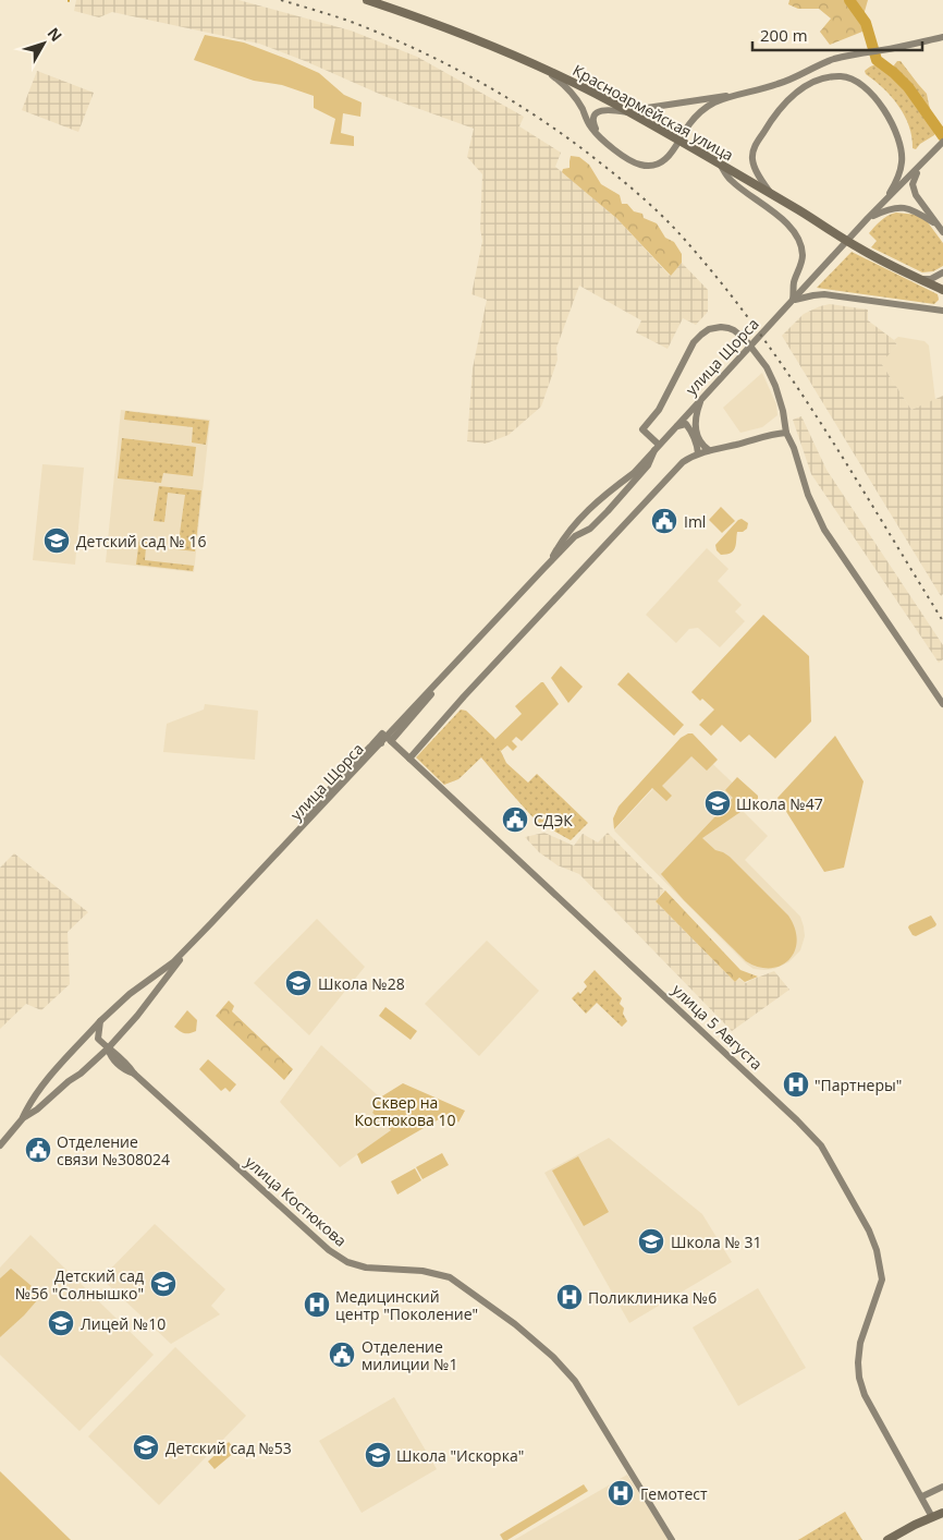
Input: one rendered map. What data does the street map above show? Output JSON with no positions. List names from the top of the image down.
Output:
{
  "streets": {
    "main road": [
      "Красноармейская улица",
      "улица Щорса",
      "улица 5 Августа",
      "улица Костюкова"
    ]
  },
  "crossings": [
    ["улица Щорса", "улица 5 Августа"],
    ["улица Щорса", "улица Костюкова"]
  ],
  "parks": ["Сквер на Костюкова 10"],
  "places": {
    "public building": [
      "Iml",
      "СДЭК",
      "Отделение связи №308024",
      "Отделение милиции №1"
    ],
    "school or university": [
      "Детский сад № 16",
      "Школа №47",
      "Школа №28",
      "Школа № 31",
      "Детский сад №56 \"Солнышко\"",
      "Лицей №10",
      "Детский сад №53",
      "Школа \"Искорка\""
    ],
    "hospital": [
      "\"Партнеры\"",
      "Поликлиника №6",
      "Медицинский центр \"Поколение\"",
      "Гемотест"
    ]
  },
  "scale_bar": "200 m",
  "north": "top right"
}
